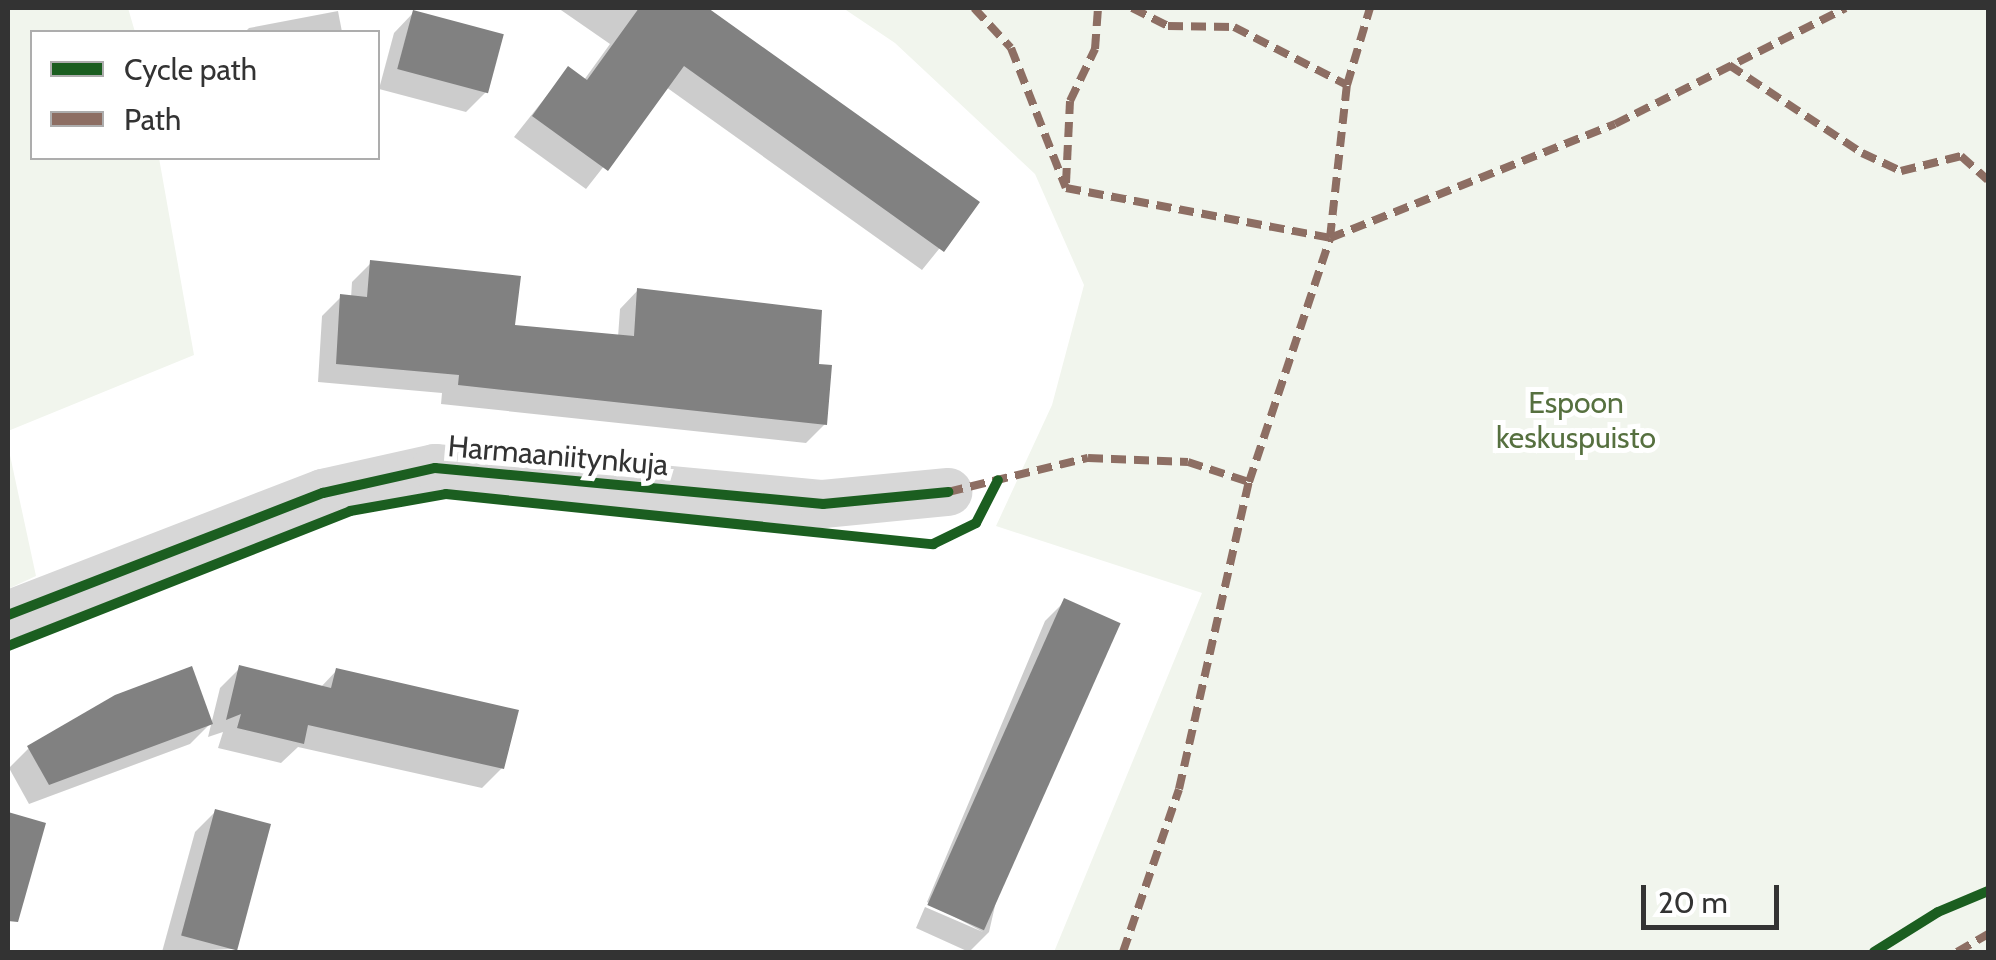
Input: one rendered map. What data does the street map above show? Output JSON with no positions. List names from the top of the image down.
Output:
{
  "streets": {
    "street": ["Harmaaniitynkuja"]
  },
  "parks": ["Espoon keskuspuisto"],
  "legend": ["Cycle path", "Path"],
  "scale_bar": "20 m"
}
